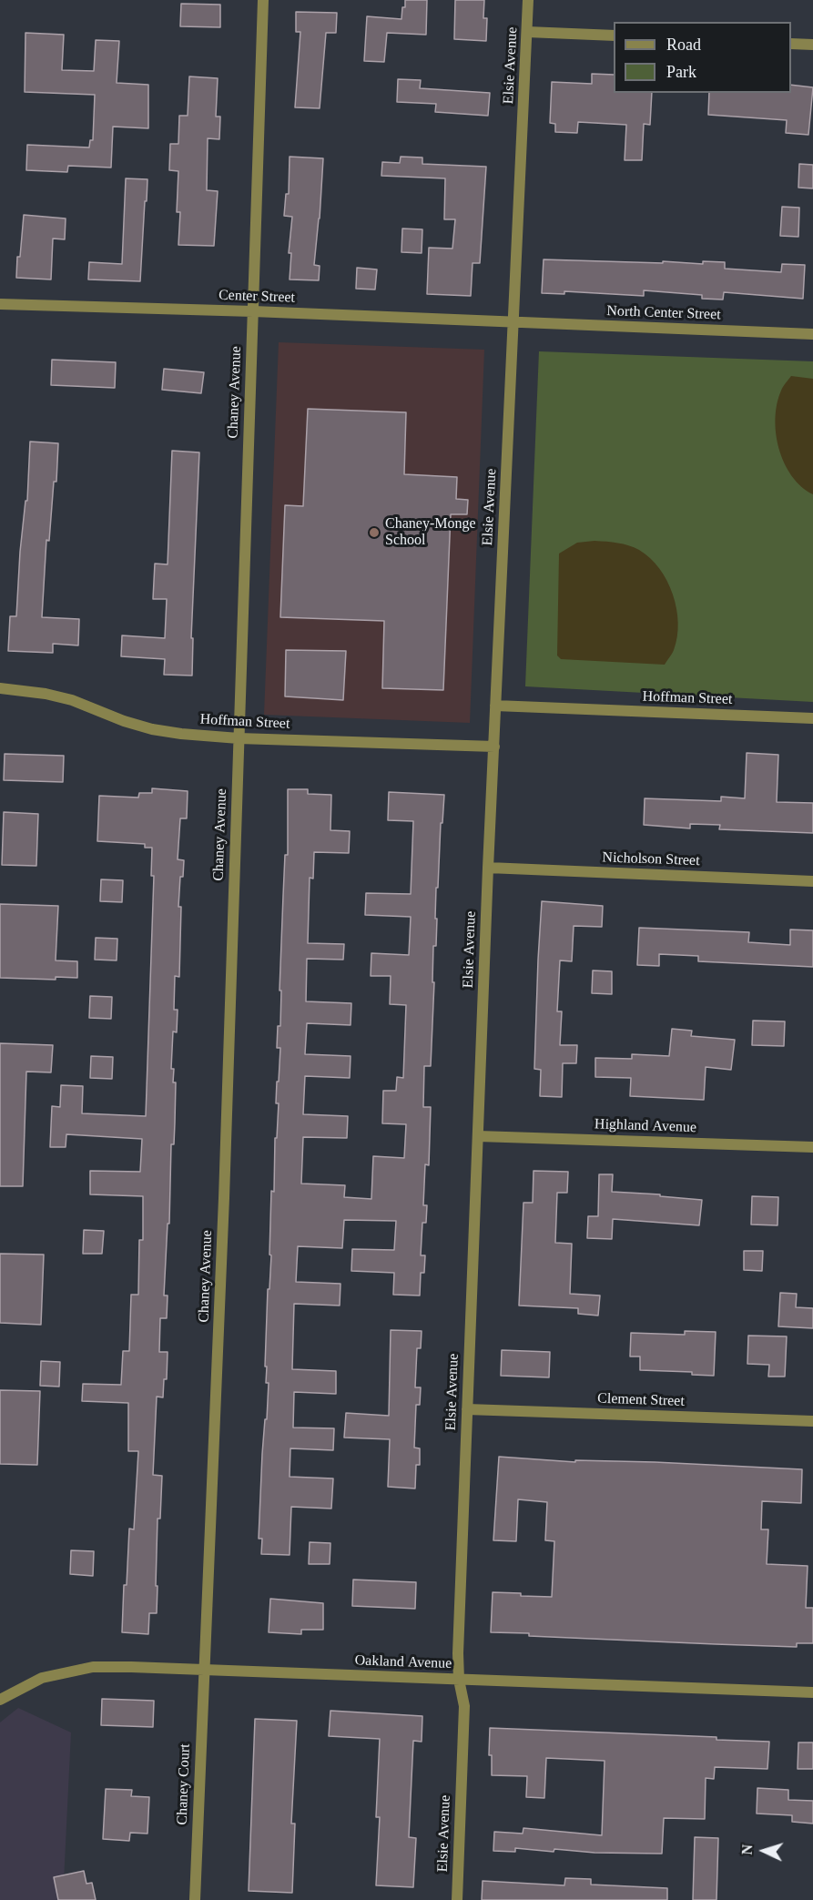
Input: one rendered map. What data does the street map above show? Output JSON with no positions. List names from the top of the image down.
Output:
{
  "streets": {
    "street": [
      "Elsie Avenue",
      "Center Street",
      "North Center Street",
      "Chaney Avenue",
      "Hoffman Street",
      "Nicholson Street",
      "Highland Avenue",
      "Clement Street",
      "Oakland Avenue",
      "Chaney Court"
    ]
  },
  "crossings": [
    ["Elsie Avenue", "Center Street"],
    ["Elsie Avenue", "North Center Street"],
    ["Elsie Avenue", "Hoffman Street"],
    ["Elsie Avenue", "Nicholson Street"],
    ["Elsie Avenue", "Highland Avenue"],
    ["Elsie Avenue", "Clement Street"],
    ["Elsie Avenue", "Oakland Avenue"],
    ["Center Street", "North Center Street"],
    ["Center Street", "Chaney Avenue"],
    ["Chaney Avenue", "Hoffman Street"],
    ["Chaney Avenue", "Oakland Avenue"],
    ["Chaney Avenue", "Chaney Court"],
    ["Oakland Avenue", "Chaney Court"]
  ],
  "places": ["Chaney-Monge School"],
  "legend": ["Road", "Park"],
  "north": "left"
}
